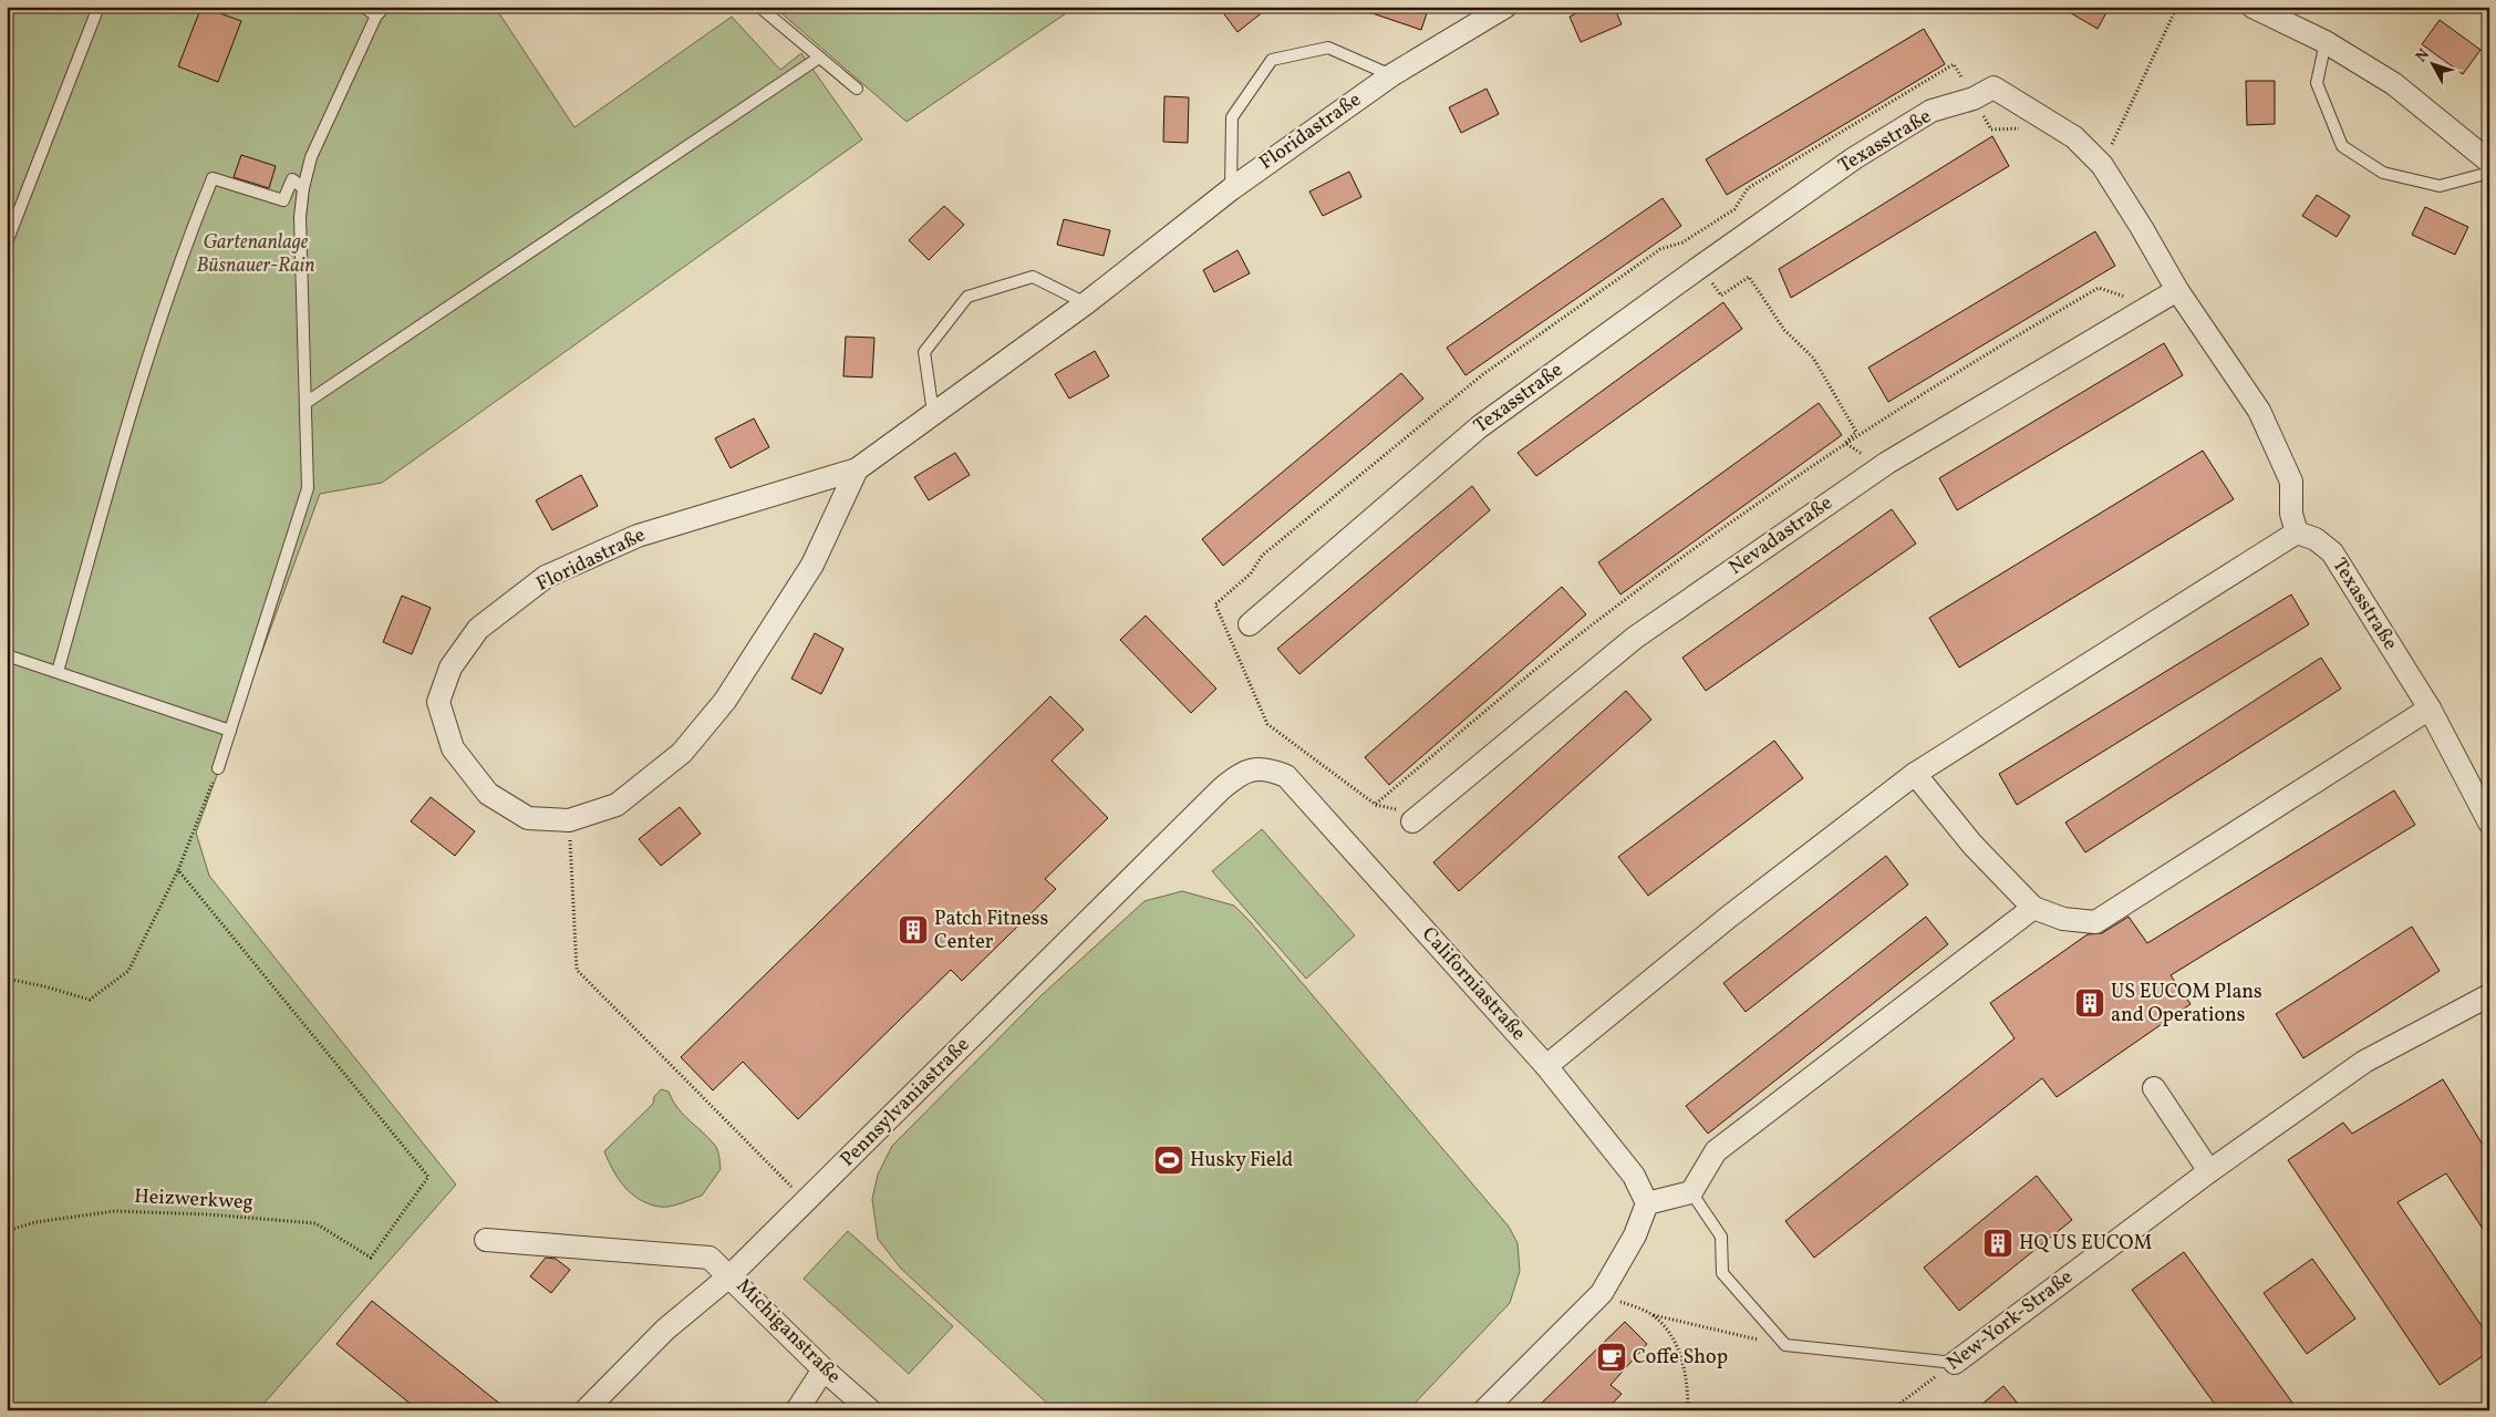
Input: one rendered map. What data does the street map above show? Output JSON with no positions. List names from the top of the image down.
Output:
{
  "streets": {
    "street": [
      "Floridastraße",
      "Texasstraße",
      "Nevadastraße",
      "Californiastraße",
      "Pennsylvaniastraße",
      "New-York-Straße",
      "Michiganstraße"
    ],
    "path": ["Heizwerkweg"]
  },
  "crossings": [
    ["Texasstraße", "Nevadastraße"],
    ["Californiastraße", "Pennsylvaniastraße"],
    ["Pennsylvaniastraße", "Michiganstraße"]
  ],
  "parks": ["Gartenanlage Büsnauer-Rain"],
  "places": {
    "building": ["Patch Fitness Center", "US EUCOM Plans and Operations", "HQ US EUCOM"],
    "sports": ["Husky Field"],
    "cafe": ["Coffe Shop"]
  },
  "north": "top left"
}
